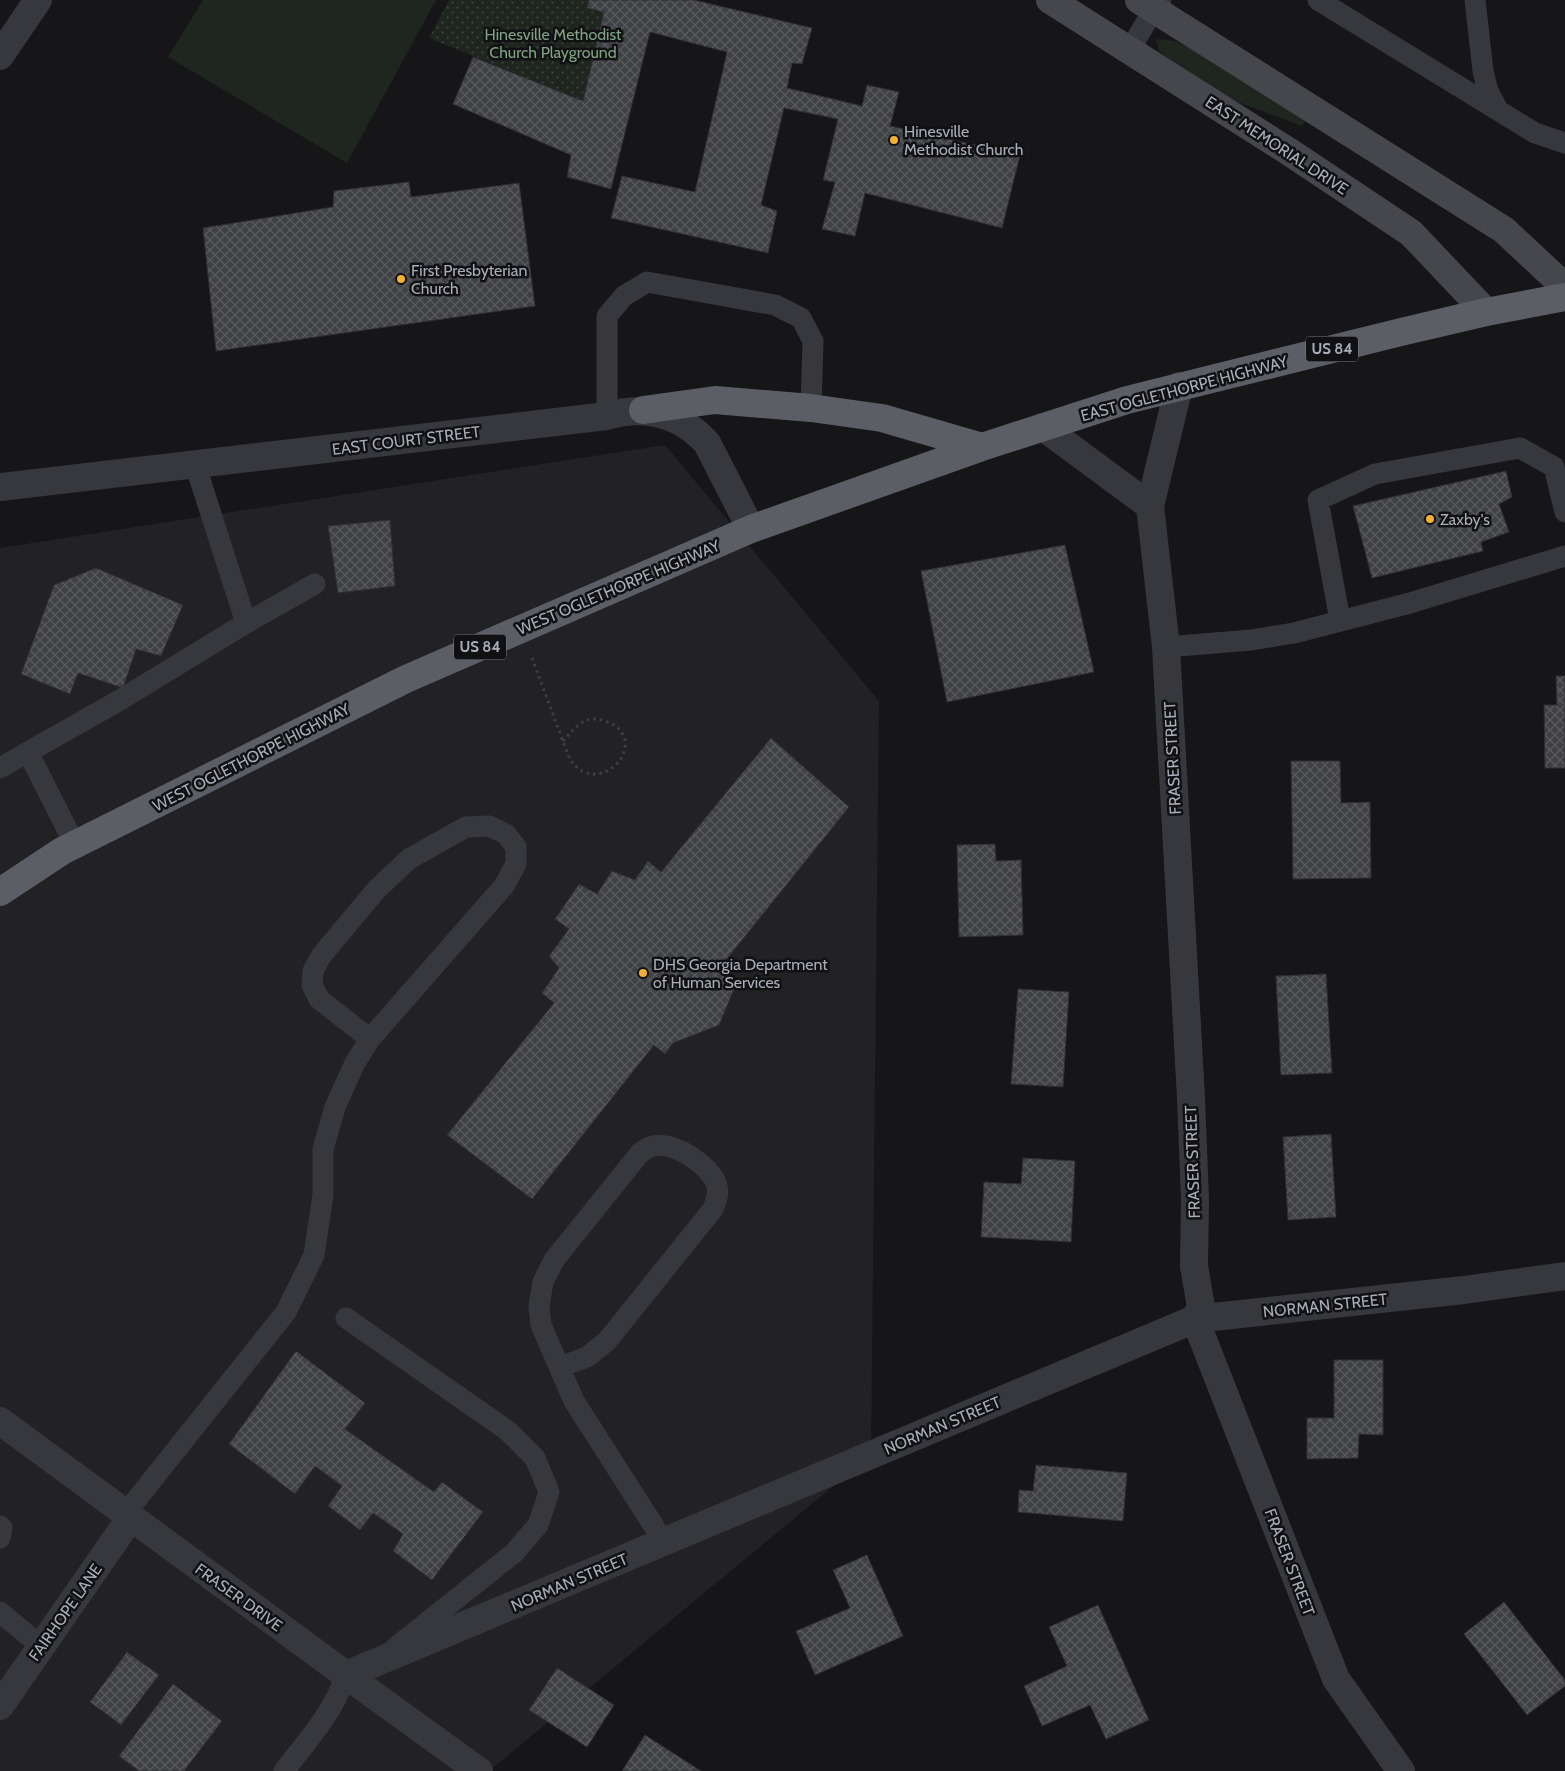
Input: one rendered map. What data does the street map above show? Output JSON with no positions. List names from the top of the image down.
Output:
{
  "streets": {
    "highway": ["US 84", "EAST OGLETHORPE HIGHWAY", "WEST OGLETHORPE HIGHWAY"],
    "main road": ["EAST MEMORIAL DRIVE"],
    "street": [
      "EAST COURT STREET",
      "FRASER STREET",
      "NORMAN STREET",
      "FRASER DRIVE",
      "FAIRHOPE LANE"
    ]
  },
  "crossings": [
    ["EAST MEMORIAL DRIVE", "EAST OGLETHORPE HIGHWAY"],
    ["EAST OGLETHORPE HIGHWAY", "WEST OGLETHORPE HIGHWAY"],
    ["EAST OGLETHORPE HIGHWAY", "FRASER STREET"],
    ["EAST COURT STREET", "WEST OGLETHORPE HIGHWAY"],
    ["FRASER STREET", "NORMAN STREET"],
    ["NORMAN STREET", "FRASER DRIVE"],
    ["FRASER DRIVE", "FAIRHOPE LANE"]
  ],
  "parks": ["Hinesville Methodist Church Playground"],
  "places": [
    "Hinesville Methodist Church",
    "First Presbyterian Church",
    "Zaxby's",
    "DHS Georgia Department of Human Services"
  ]
}
